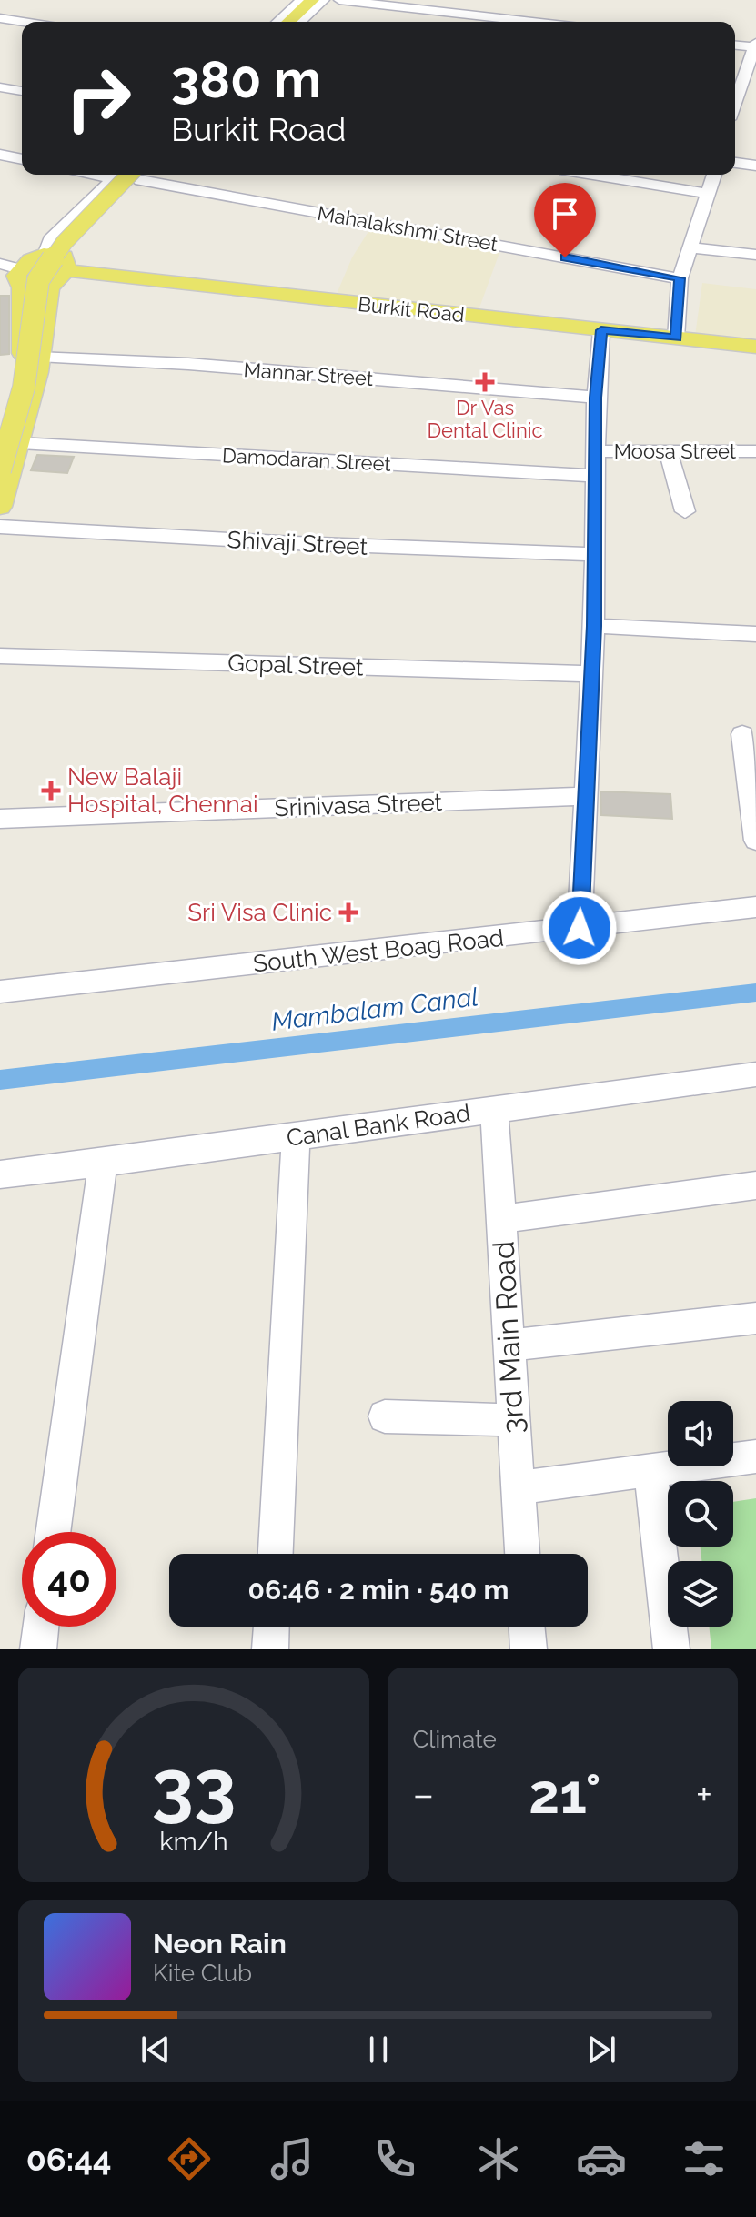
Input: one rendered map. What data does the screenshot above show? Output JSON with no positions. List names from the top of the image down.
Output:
{
  "streets": {
    "main road": ["Burkit Road"],
    "street": [
      "Mahalakshmi Street",
      "Mannar Street",
      "Moosa Street",
      "Damodaran Street",
      "Shivaji Street",
      "Gopal Street",
      "Srinivasa Street",
      "South West Boag Road",
      "Canal Bank Road",
      "3rd Main Road"
    ]
  },
  "crossings": [
    ["Canal Bank Road", "3rd Main Road"]
  ],
  "water": ["Mambalam Canal"],
  "places": {
    "health": ["Dr Vas Dental Clinic", "New Balaji Hospital, Chennai", "Sri Visa Clinic"]
  },
  "page": {
    "turn": ["380 m", "Burkit Road"],
    "limit": "40",
    "trip": "06:46 · 2 min · 540 m",
    "tile": "Climate",
    "heat": ["−", "21°", "+"],
    "song": ["Neon Rain", "Kite Club"],
    "tabs": "06:44",
    "gauge": ["33", "km/h"]
  }
}
